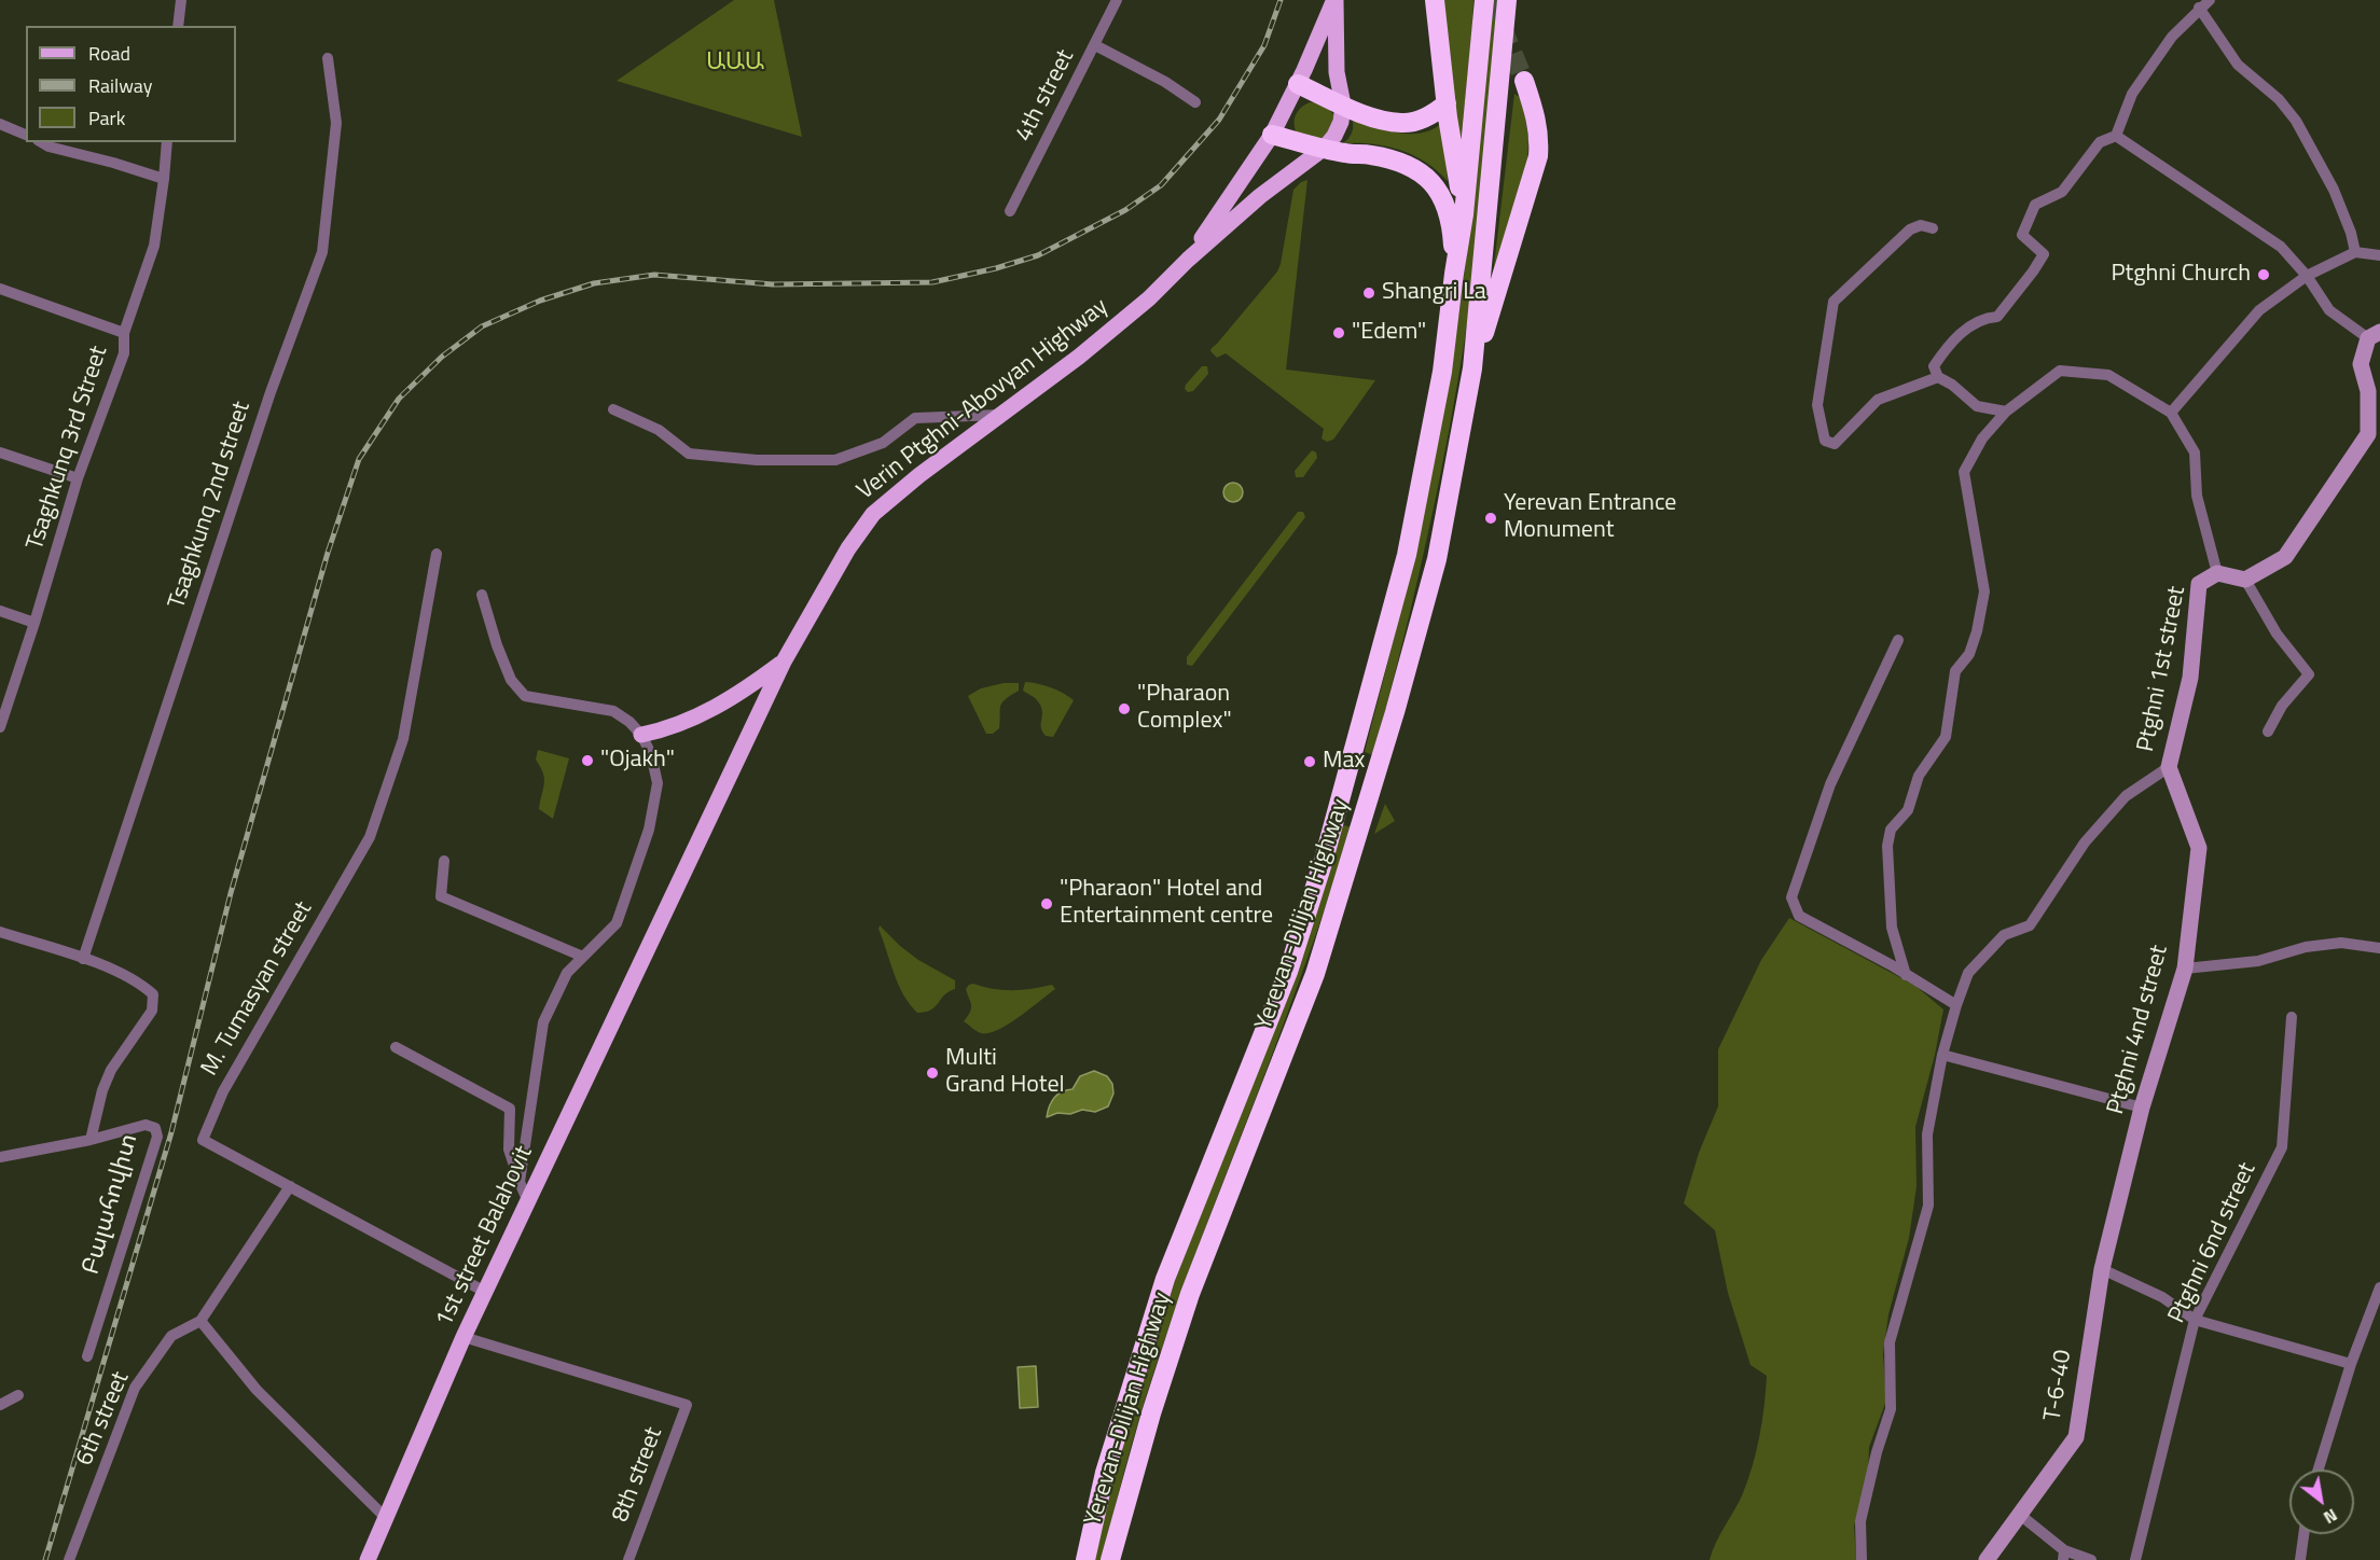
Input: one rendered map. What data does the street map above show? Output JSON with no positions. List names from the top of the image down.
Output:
{
  "streets": {
    "highway": ["Yerevan-Dilijan Highway"],
    "main road": ["Verin Ptghni-Abovyan Highway", "1st street Balahovit"],
    "street": [
      "4th street",
      "Tsaghkunq 3rd Street",
      "Tsaghkunq 2nd street",
      "Ptghni 1st street",
      "M. Tumasyan street",
      "Ptghni 4nd street",
      "Բալահովիտ",
      "Ptghni 6nd street",
      "T-6-40",
      "6th street",
      "8th street"
    ]
  },
  "crossings": [
    ["Verin Ptghni-Abovyan Highway", "1st street Balahovit"],
    ["Ptghni 1st street", "Ptghni 4nd street"],
    ["M. Tumasyan street", "1st street Balahovit"],
    ["M. Tumasyan street", "6th street"],
    ["Ptghni 4nd street", "T-6-40"],
    ["1st street Balahovit", "8th street"]
  ],
  "parks": ["ԱԱԱ"],
  "places": [
    "Ptghni Church",
    "Shangri La",
    "\"Edem\"",
    "Yerevan Entrance Monument",
    "\"Pharaon Complex\"",
    "\"Ojakh\"",
    "Max",
    "\"Pharaon\" Hotel and Entertainment centre",
    "Multi Grand Hotel"
  ],
  "legend": ["Road", "Railway", "Park"],
  "north": "bottom right"
}
